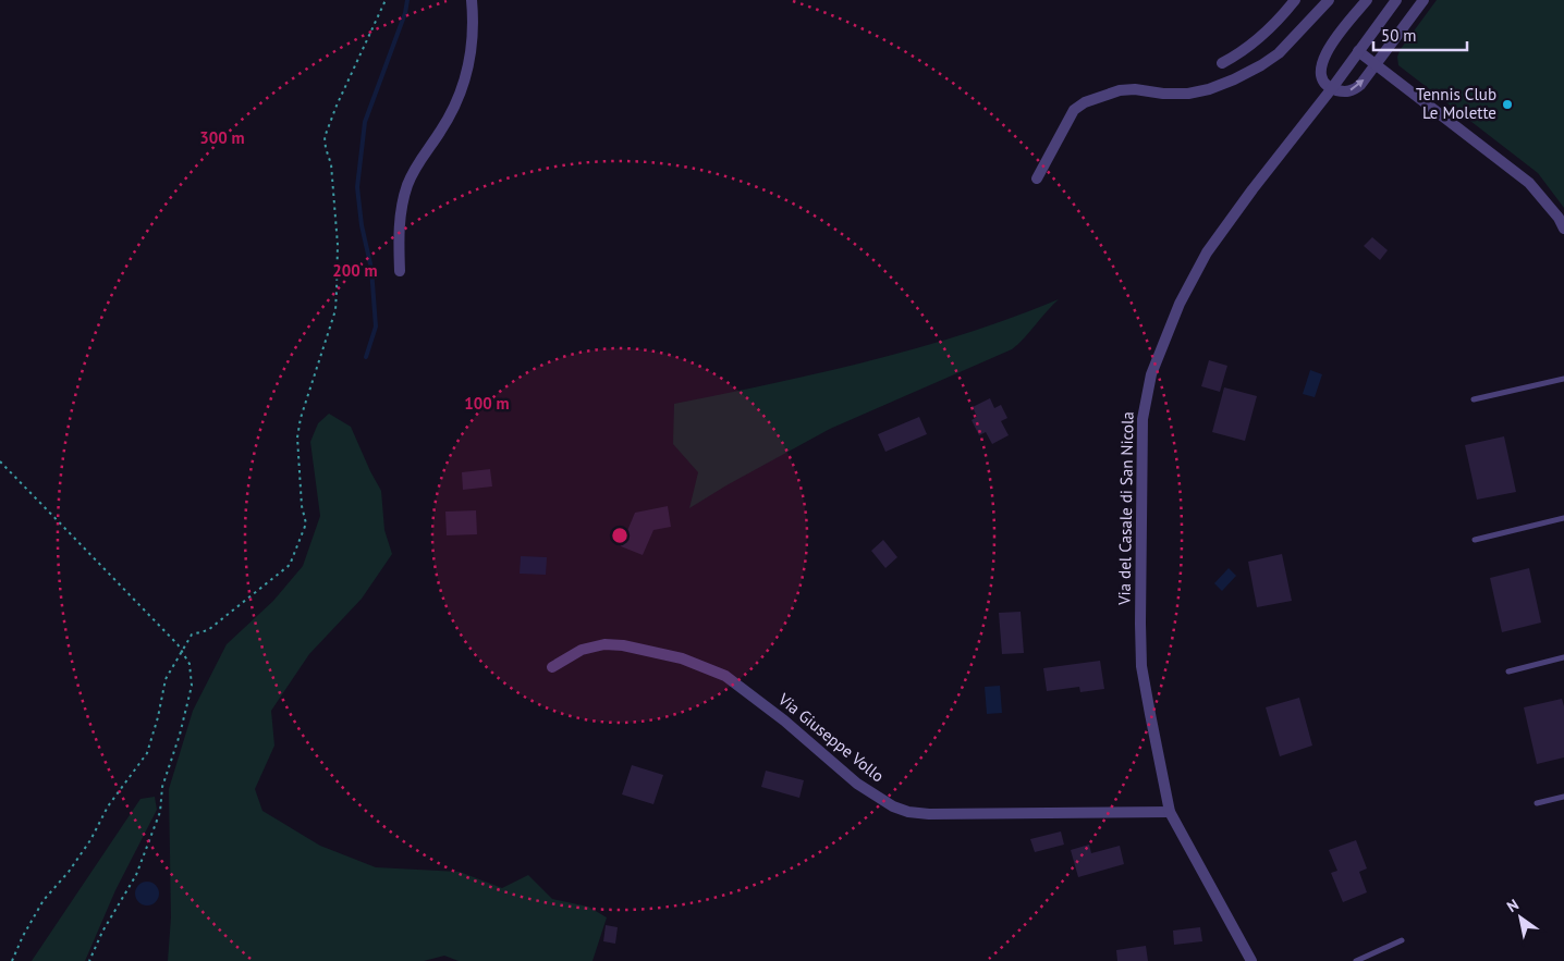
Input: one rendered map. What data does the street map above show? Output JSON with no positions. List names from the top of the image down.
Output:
{
  "streets": {
    "street": ["Via del Casale di San Nicola", "Via Giuseppe Vollo"]
  },
  "crossings": [
    ["Via del Casale di San Nicola", "Via Giuseppe Vollo"]
  ],
  "places": ["Tennis Club Le Molette"],
  "scale_bar": "50 m",
  "north": "top left",
  "rings": ["300 m", "200 m", "100 m"]
}
